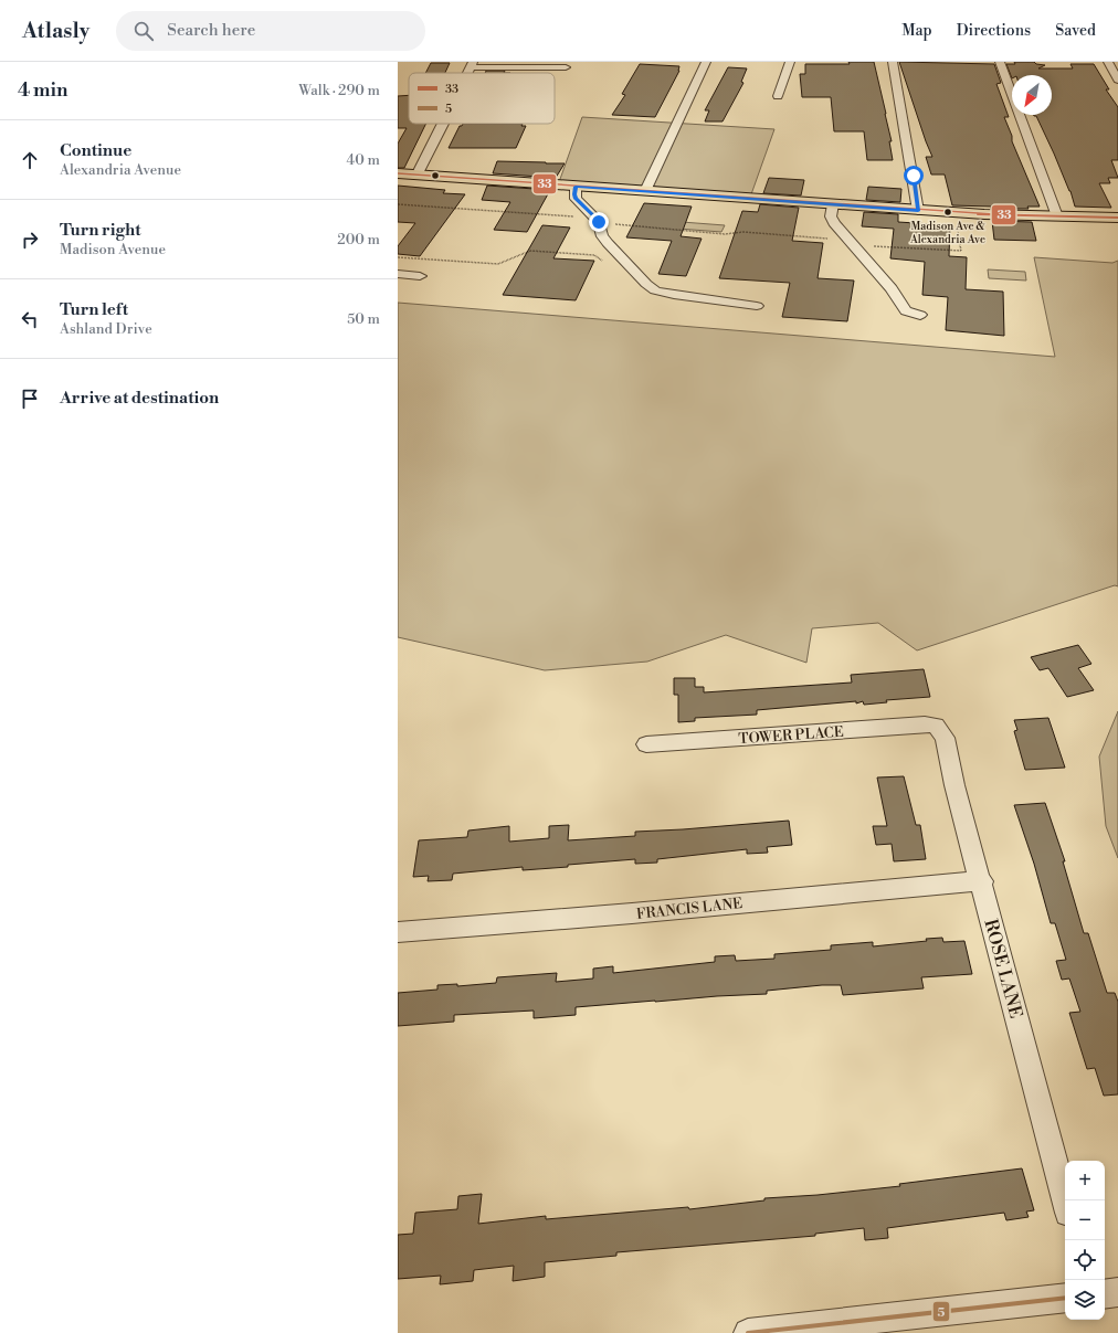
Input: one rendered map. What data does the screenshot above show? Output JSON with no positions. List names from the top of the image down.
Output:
{
  "streets": {
    "street": ["TOWER PLACE", "FRANCIS LANE", "ROSE LANE"]
  },
  "crossings": [
    ["TOWER PLACE", "ROSE LANE"],
    ["FRANCIS LANE", "ROSE LANE"]
  ],
  "places": ["Madison Ave & Alexandria Ave"],
  "lines": ["transit line 33", "transit line 5"],
  "legend": ["33", "5"],
  "north": "bottom left",
  "page": {
    "header": "Atlasly",
    "search": "Search here",
    "nav": ["Map", "Directions", "Saved"],
    "heading": ["4 min", "Walk · 290 m"],
    "list": [
      ["Continue", "Alexandria Avenue", "40 m"],
      ["Turn right", "Madison Avenue", "200 m"],
      ["Turn left", "Ashland Drive", "50 m"],
      "Arrive at destination"
    ],
    "map_buttons": ["+", "−"]
  }
}
